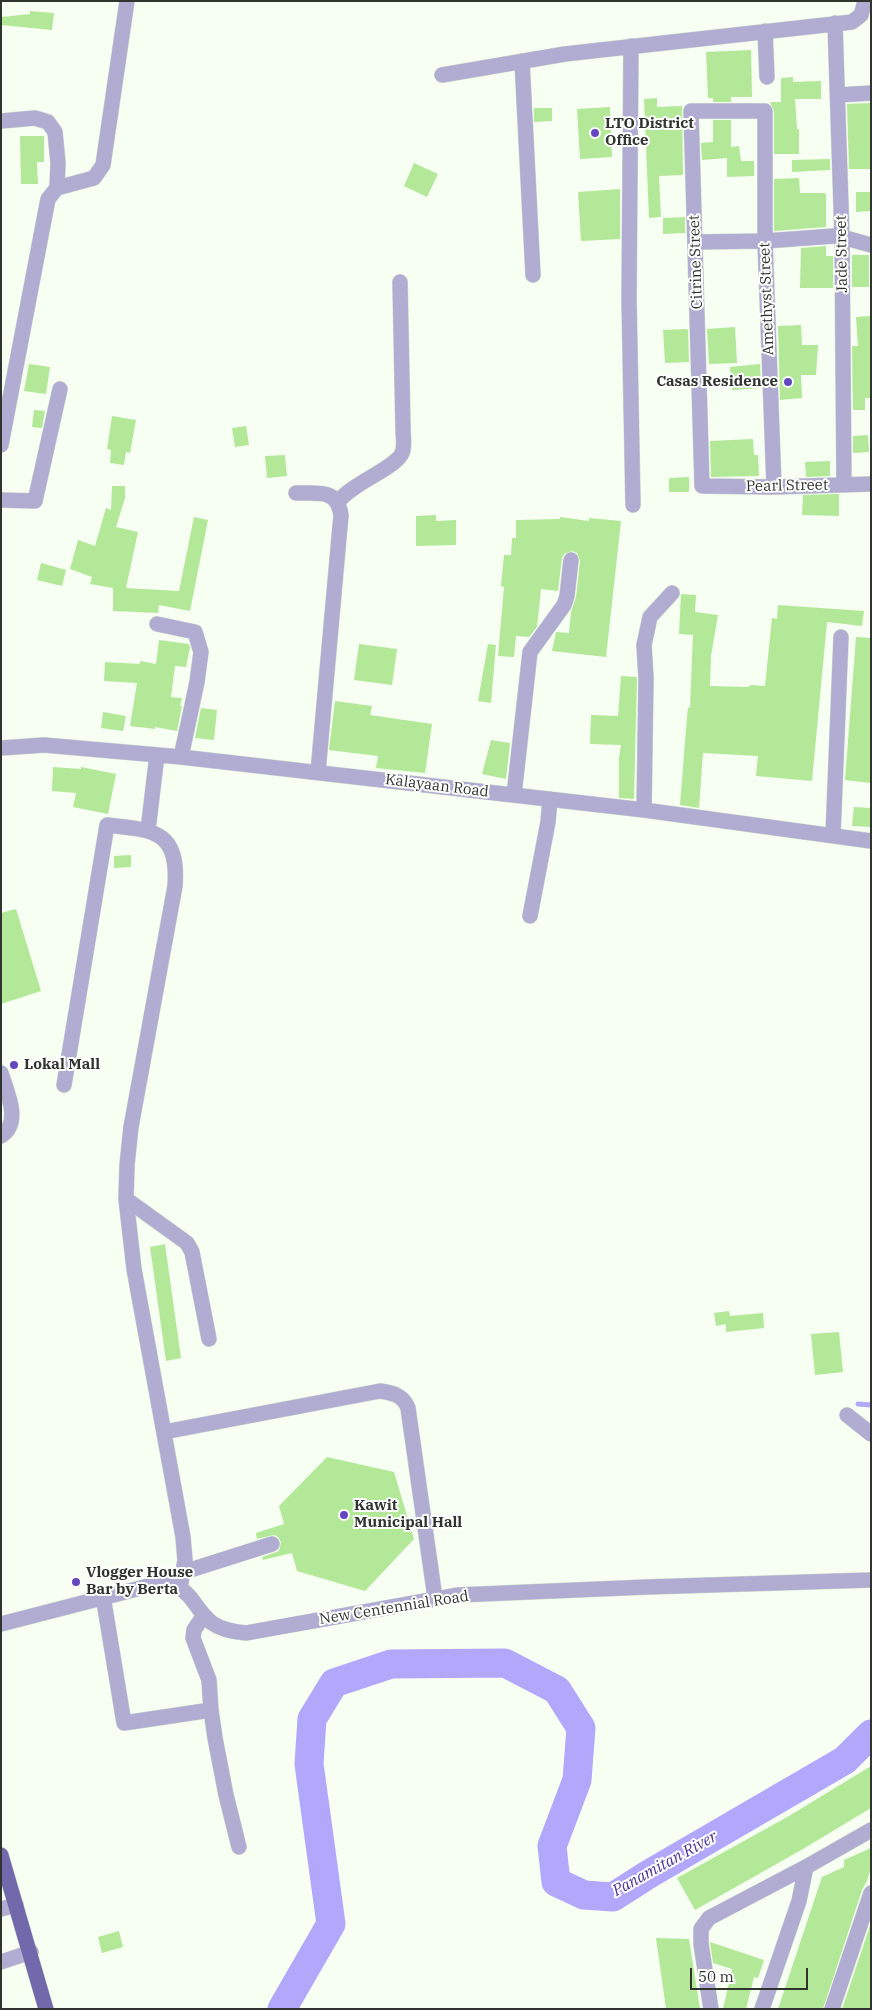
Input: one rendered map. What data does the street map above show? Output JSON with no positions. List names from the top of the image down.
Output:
{
  "streets": {
    "street": [
      "Jade Street",
      "Citrine Street",
      "Amethyst Street",
      "Pearl Street",
      "Kalayaan Road",
      "New Centennial Road"
    ]
  },
  "crossings": [
    ["Jade Street", "Pearl Street"],
    ["Citrine Street", "Amethyst Street"],
    ["Citrine Street", "Pearl Street"],
    ["Amethyst Street", "Pearl Street"]
  ],
  "water": ["Panamitan River"],
  "places": [
    "LTO District Office",
    "Casas Residence",
    "Lokal Mall",
    "Kawit Municipal Hall",
    "Vlogger House Bar by Berta"
  ],
  "scale_bar": "50 m"
}
